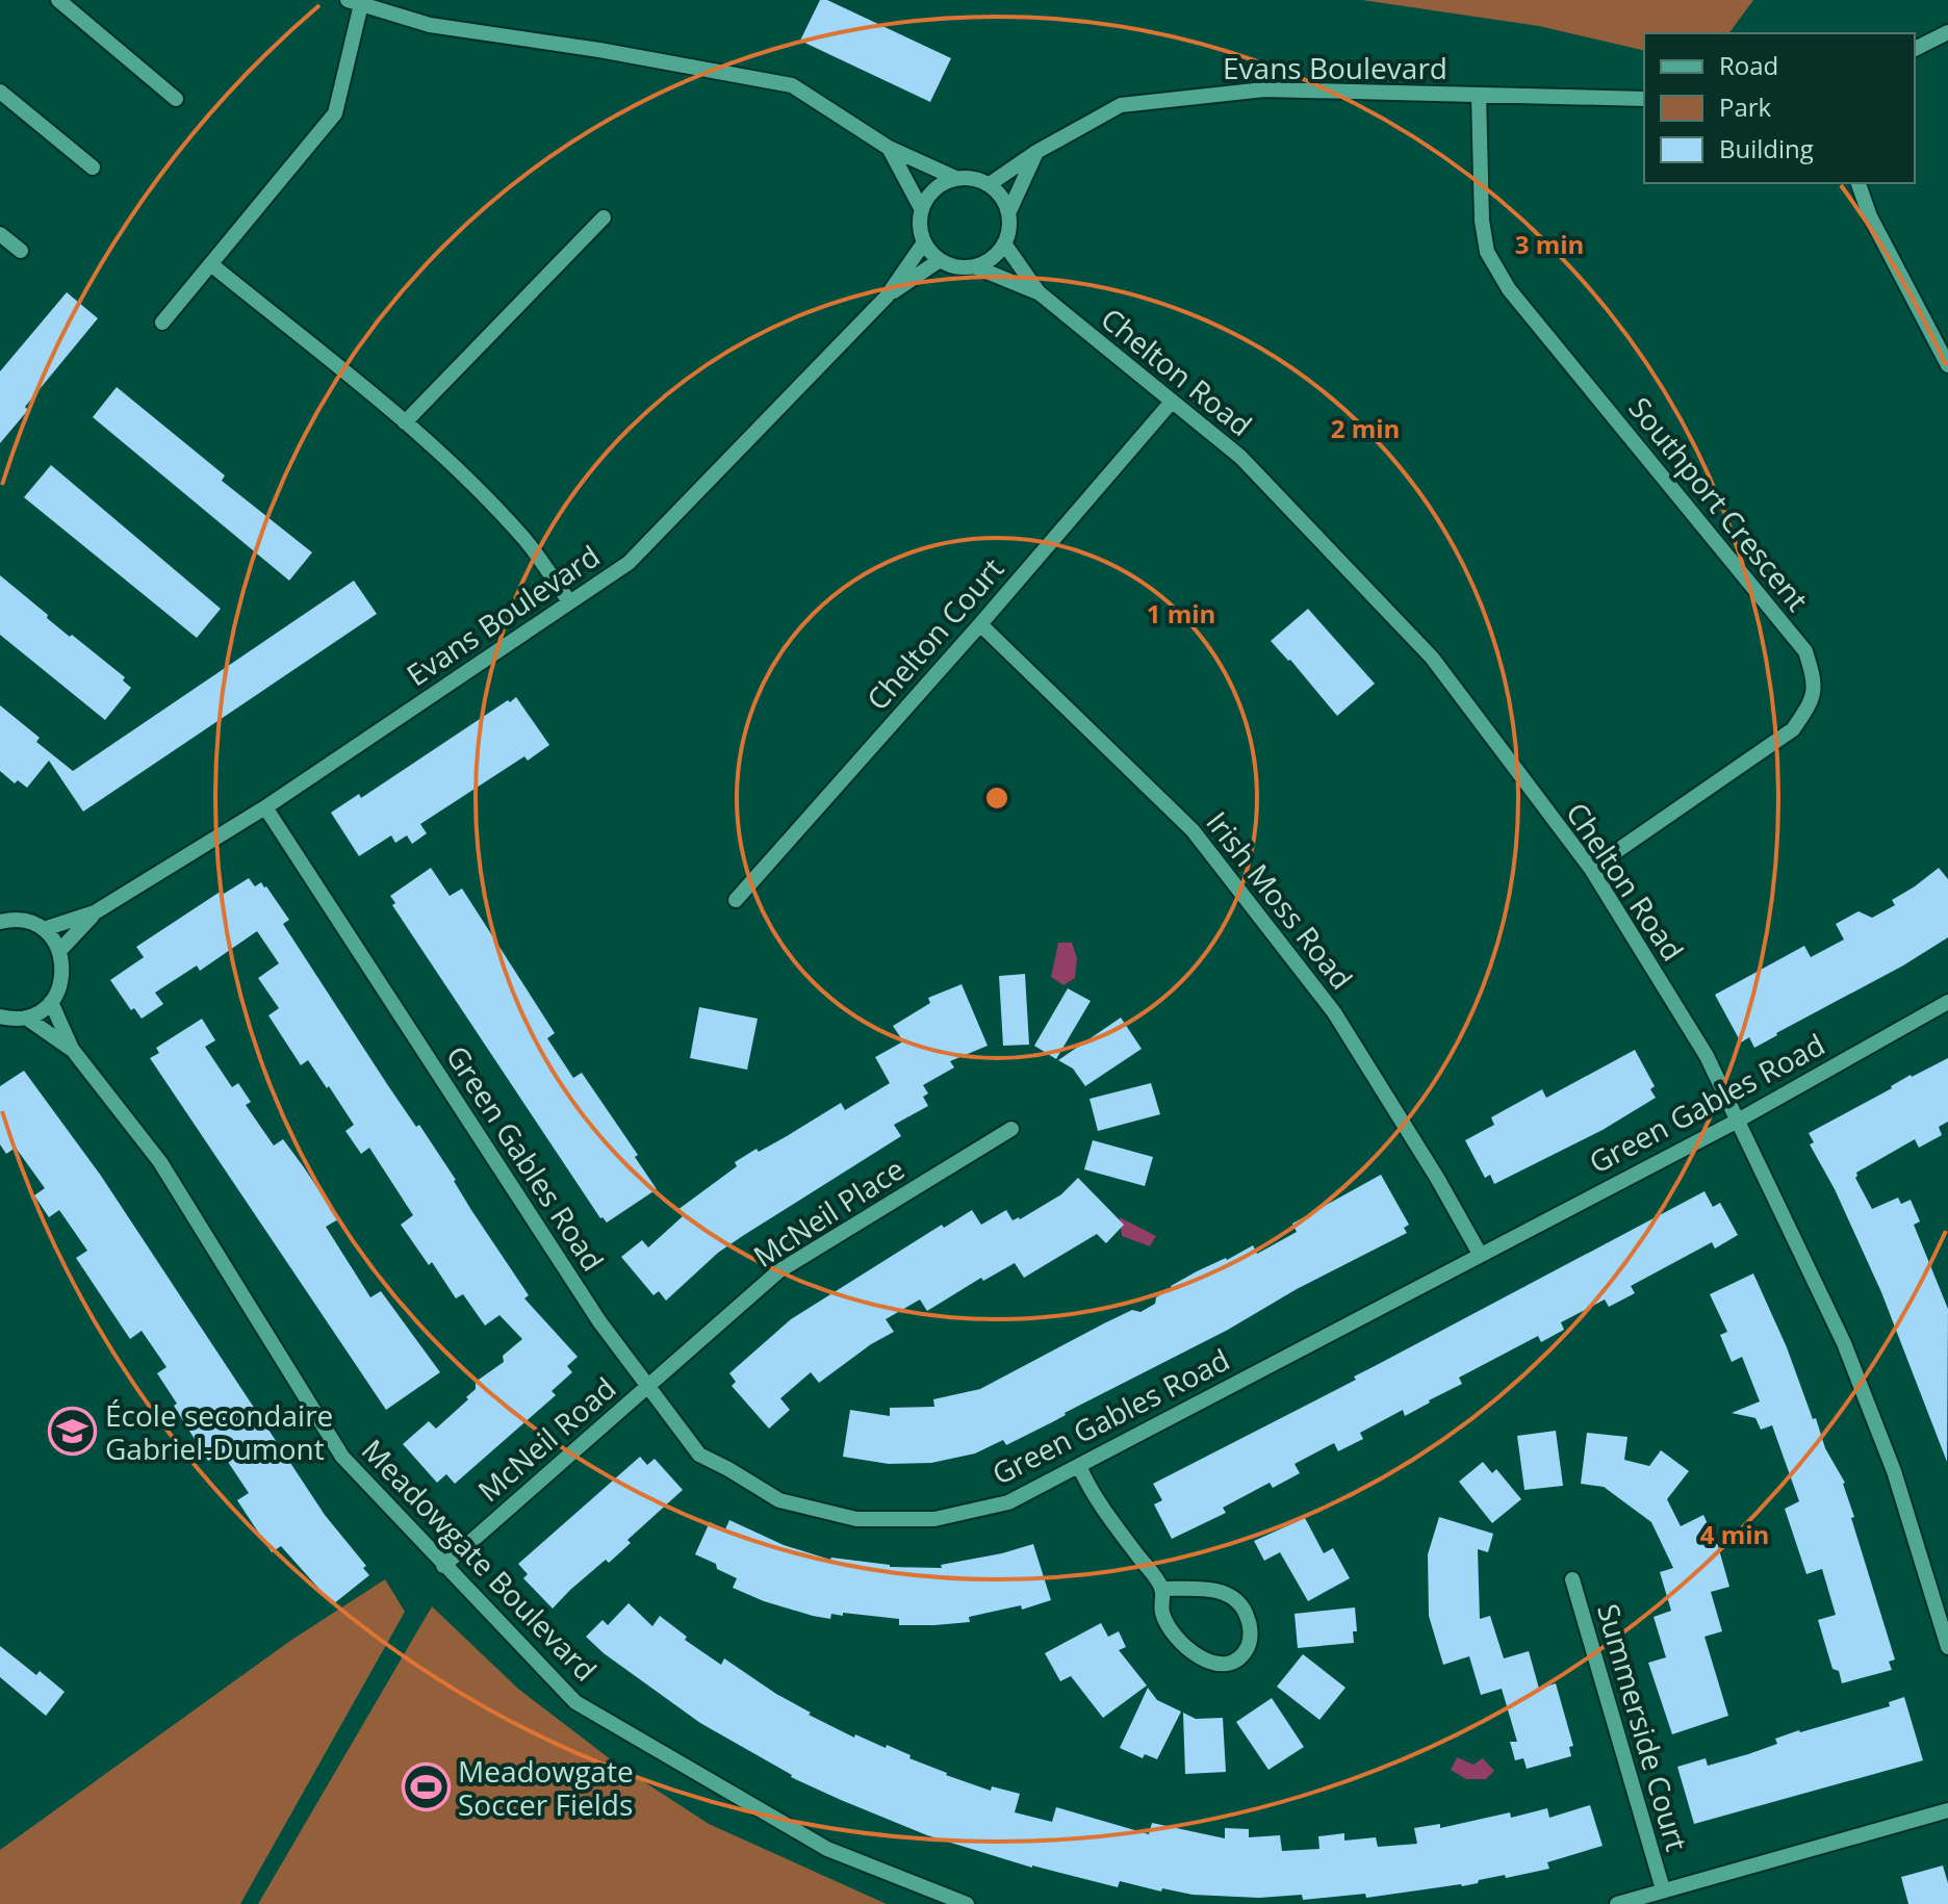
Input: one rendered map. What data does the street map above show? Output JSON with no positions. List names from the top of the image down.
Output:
{
  "streets": {
    "street": [
      "Evans Boulevard",
      "Chelton Road",
      "Southport Crescent",
      "Chelton Court",
      "Irish Moss Road",
      "Green Gables Road",
      "McNeil Place",
      "McNeil Road",
      "Meadowgate Boulevard",
      "Summerside Court"
    ]
  },
  "crossings": [
    ["Evans Boulevard", "Chelton Road"],
    ["Evans Boulevard", "Southport Crescent"],
    ["Evans Boulevard", "Green Gables Road"],
    ["Chelton Road", "Southport Crescent"],
    ["Chelton Road", "Chelton Court"],
    ["Chelton Road", "Green Gables Road"],
    ["Chelton Court", "Irish Moss Road"],
    ["Irish Moss Road", "Green Gables Road"],
    ["Green Gables Road", "McNeil Place"],
    ["Green Gables Road", "McNeil Road"],
    ["McNeil Place", "McNeil Road"],
    ["McNeil Road", "Meadowgate Boulevard"]
  ],
  "places": {
    "school or university": ["École secondaire Gabriel-Dumont"],
    "sports": ["Meadowgate Soccer Fields"]
  },
  "legend": ["Road", "Park", "Building"],
  "rings": [
    "3 min",
    "2 min",
    "1 min",
    "4 min"
  ]
}
